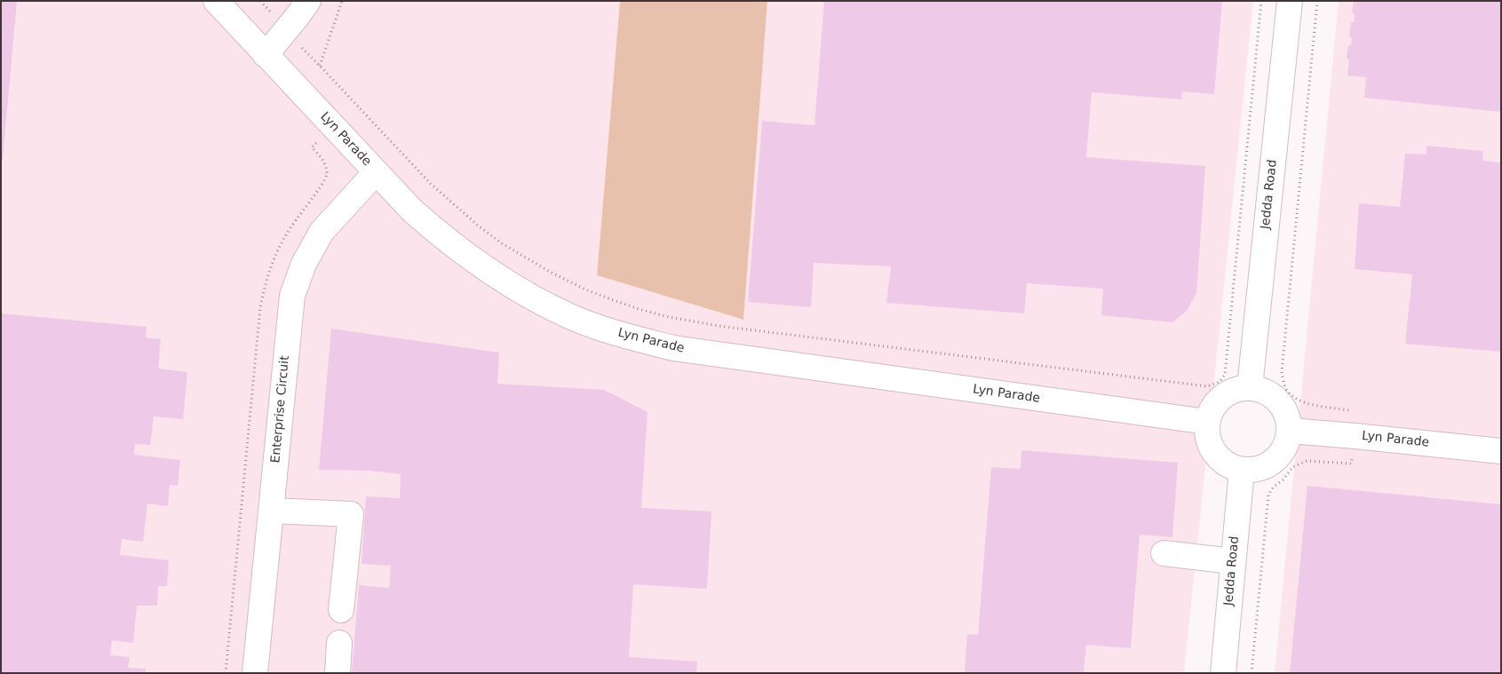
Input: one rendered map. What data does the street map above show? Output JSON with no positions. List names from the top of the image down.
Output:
{
  "streets": {
    "street": ["Lyn Parade", "Jedda Road", "Enterprise Circuit"]
  },
  "crossings": [
    ["Lyn Parade", "Jedda Road"],
    ["Lyn Parade", "Enterprise Circuit"]
  ]
}
